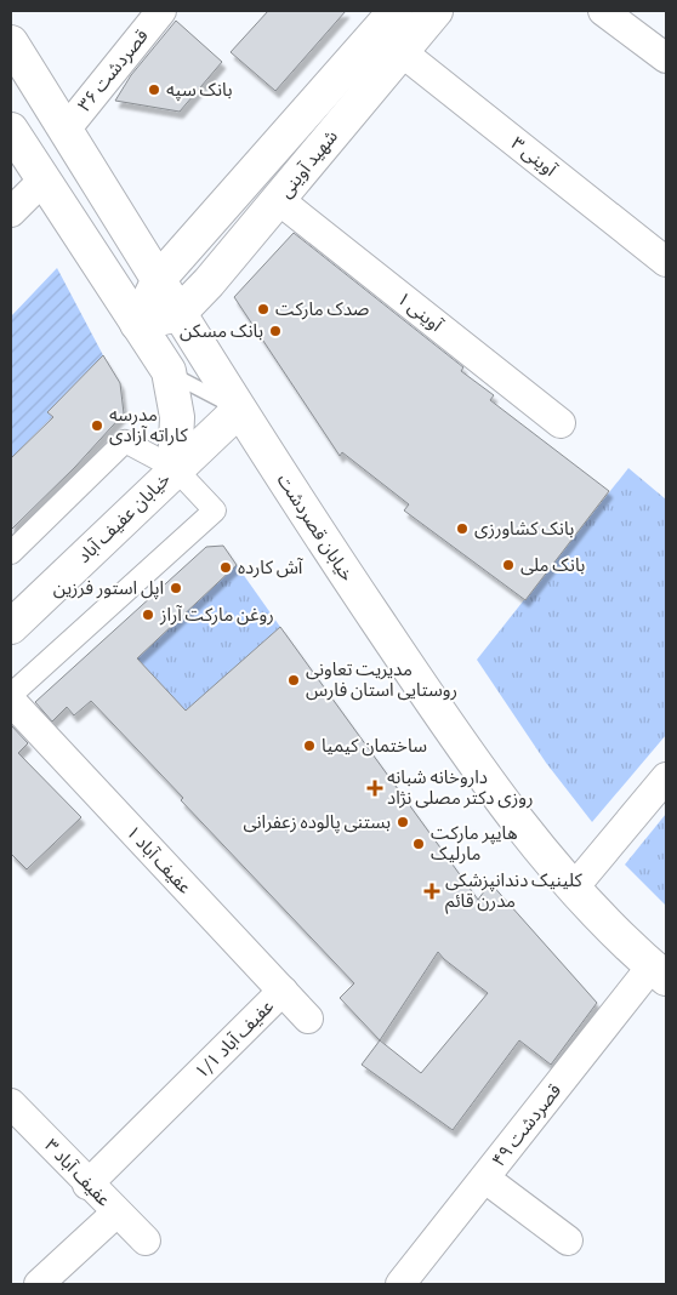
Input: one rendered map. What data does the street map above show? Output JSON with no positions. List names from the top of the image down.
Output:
{
  "streets": {
    "main road": ["شهید آوینی", "خیابان عفیف آباد", "خیابان قصردشت"],
    "street": [
      "۳۶ قصردشت",
      "۳ آوینی",
      "۱ آوینی",
      "عفیف آباد ۱",
      "عفیف آباد ۱/۱",
      "قصردشت ۴۹",
      "عفیف آباد ۳"
    ]
  },
  "crossings": [
    ["۳۶ قصردشت", "خیابان قصردشت"],
    ["۳ آوینی", "شهید آوینی"],
    ["شهید آوینی", "۱ آوینی"],
    ["شهید آوینی", "خیابان قصردشت"],
    ["خیابان عفیف آباد", "خیابان قصردشت"],
    ["خیابان قصردشت", "قصردشت ۴۹"],
    ["عفیف آباد ۱", "عفیف آباد ۱/۱"],
    ["عفیف آباد ۱/۱", "عفیف آباد ۳"]
  ],
  "places": {
    "other": [
      "بانک سپه",
      "صدک مارکت",
      "بانک مسکن",
      "مدرسه کاراته آزادی",
      "بانک کشاورزی",
      "بانک ملی",
      "آش کارده",
      "اپل استور فرزین",
      "روغن مارکت آراز",
      "مدیریت تعاونی روستایی استان فارس",
      "ساختمان کیمیا",
      "بستنی پالوده زعفرانی",
      "هایپر مارکت مارلیک"
    ],
    "health": ["داروخانه شبانه روزی دکتر مصلی نژاد", "کلینیک دندانپزشکی مدرن قائم"]
  }
}
